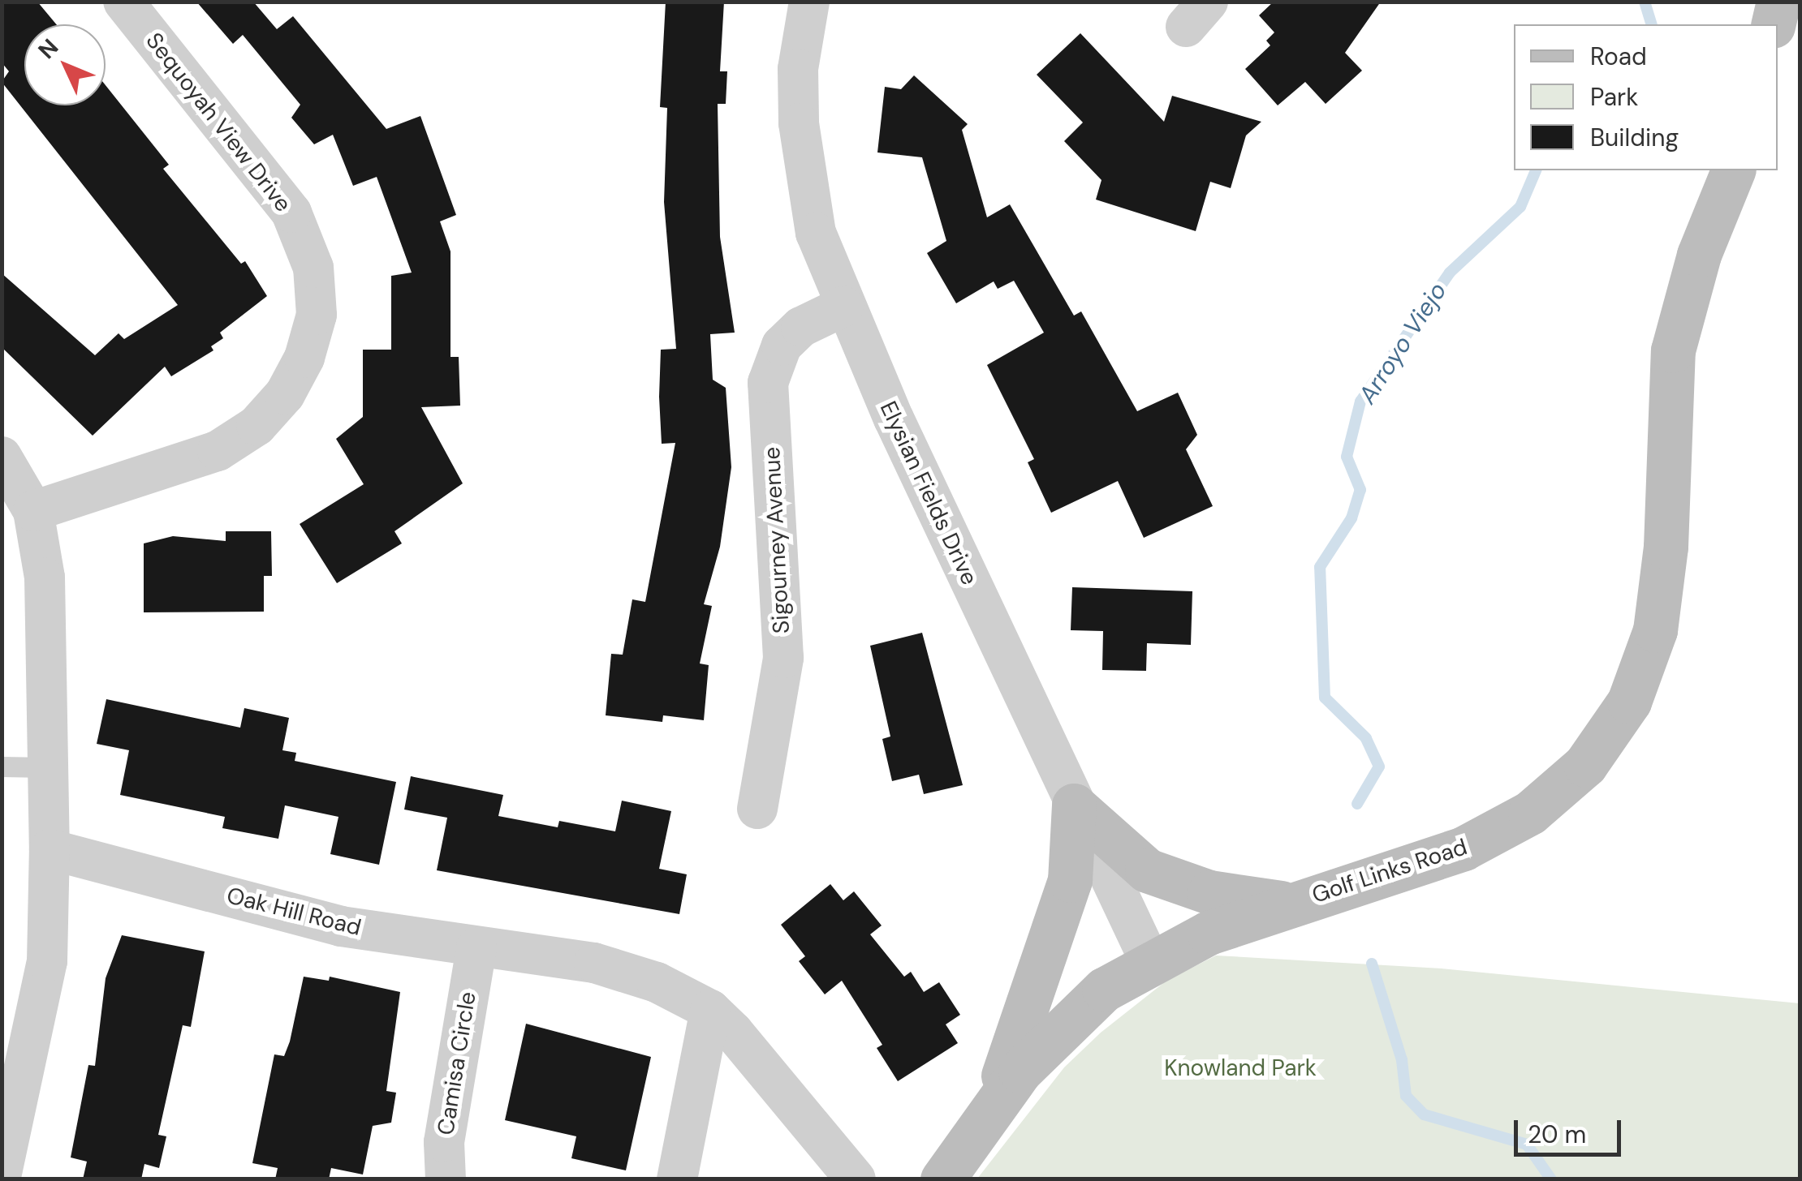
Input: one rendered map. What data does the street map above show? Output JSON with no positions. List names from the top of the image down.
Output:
{
  "streets": {
    "main road": ["Golf Links Road"],
    "street": [
      "Sequoyah View Drive",
      "Elysian Fields Drive",
      "Sigourney Avenue",
      "Oak Hill Road",
      "Camisa Circle"
    ]
  },
  "crossings": [
    ["Elysian Fields Drive", "Sigourney Avenue"],
    ["Elysian Fields Drive", "Golf Links Road"],
    ["Oak Hill Road", "Camisa Circle"]
  ],
  "water": ["Arroyo Viejo"],
  "parks": ["Knowland Park"],
  "legend": ["Road", "Park", "Building"],
  "scale_bar": "20 m",
  "north": "top left"
}
